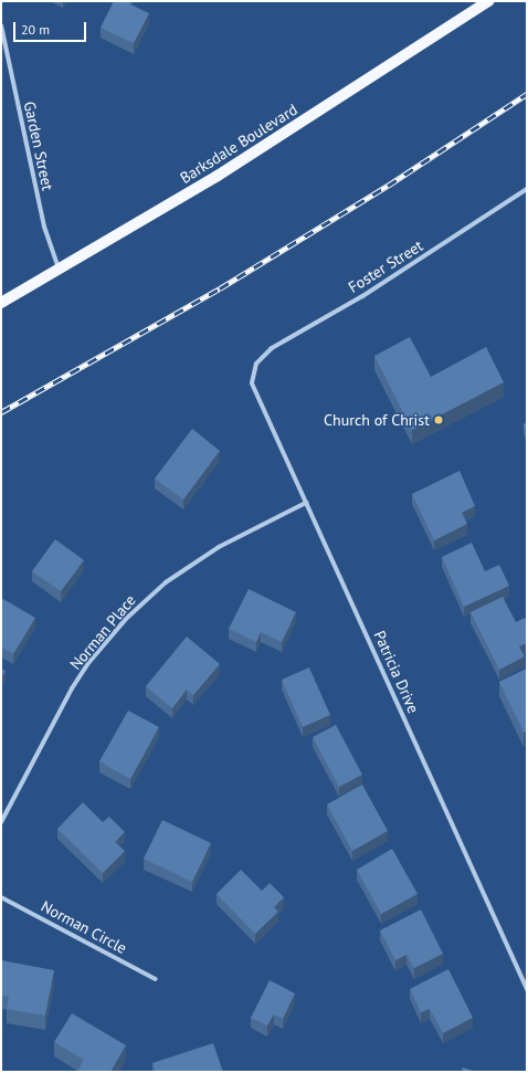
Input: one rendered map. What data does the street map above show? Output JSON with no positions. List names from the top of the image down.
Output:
{
  "streets": {
    "main road": ["Barksdale Boulevard"],
    "street": [
      "Garden Street",
      "Foster Street",
      "Norman Place",
      "Patricia Drive",
      "Norman Circle"
    ]
  },
  "crossings": [
    ["Barksdale Boulevard", "Garden Street"],
    ["Foster Street", "Patricia Drive"],
    ["Norman Place", "Patricia Drive"]
  ],
  "places": ["Church of Christ"],
  "scale_bar": "20 m"
}
